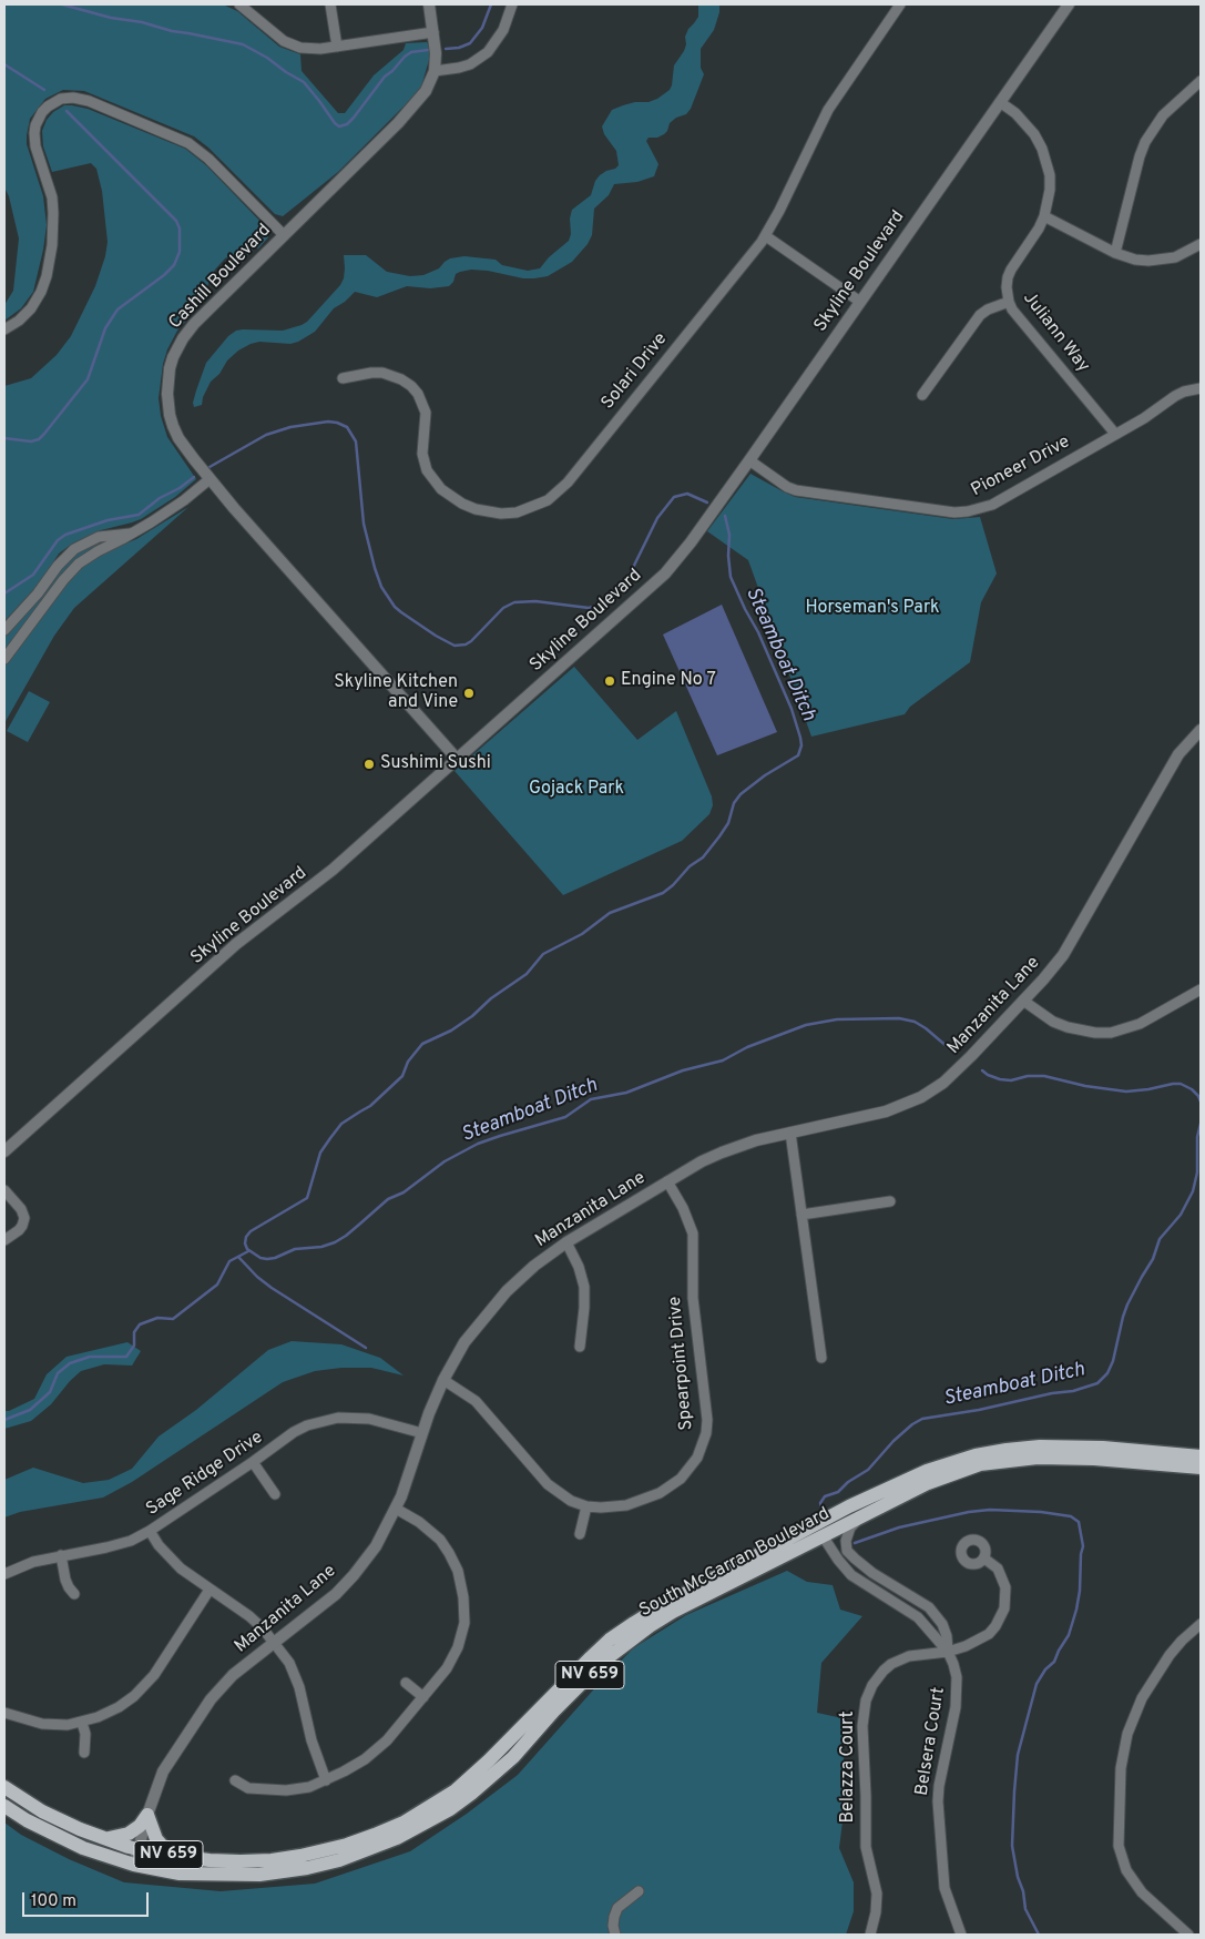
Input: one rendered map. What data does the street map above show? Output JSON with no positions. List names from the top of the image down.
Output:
{
  "streets": {
    "main road": ["South McCarran Boulevard", "NV 659"],
    "street": [
      "Skyline Boulevard",
      "Cashill Boulevard",
      "Juliann Way",
      "Solari Drive",
      "Pioneer Drive",
      "Manzanita Lane",
      "Spearpoint Drive",
      "Sage Ridge Drive",
      "Belsera Court",
      "Belazza Court"
    ]
  },
  "crossings": [
    ["Skyline Boulevard", "Cashill Boulevard"],
    ["Skyline Boulevard", "Juliann Way"],
    ["Skyline Boulevard", "Pioneer Drive"],
    ["Juliann Way", "Pioneer Drive"],
    ["Manzanita Lane", "Spearpoint Drive"],
    ["Manzanita Lane", "Sage Ridge Drive"],
    ["Manzanita Lane", "South McCarran Boulevard"],
    ["South McCarran Boulevard", "Belsera Court"],
    ["Belsera Court", "Belazza Court"]
  ],
  "water": ["Steamboat Ditch"],
  "parks": ["Horseman's Park", "Gojack Park"],
  "places": ["Engine No 7", "Skyline Kitchen and Vine", "Sushimi Sushi"],
  "scale_bar": "100 m"
}
